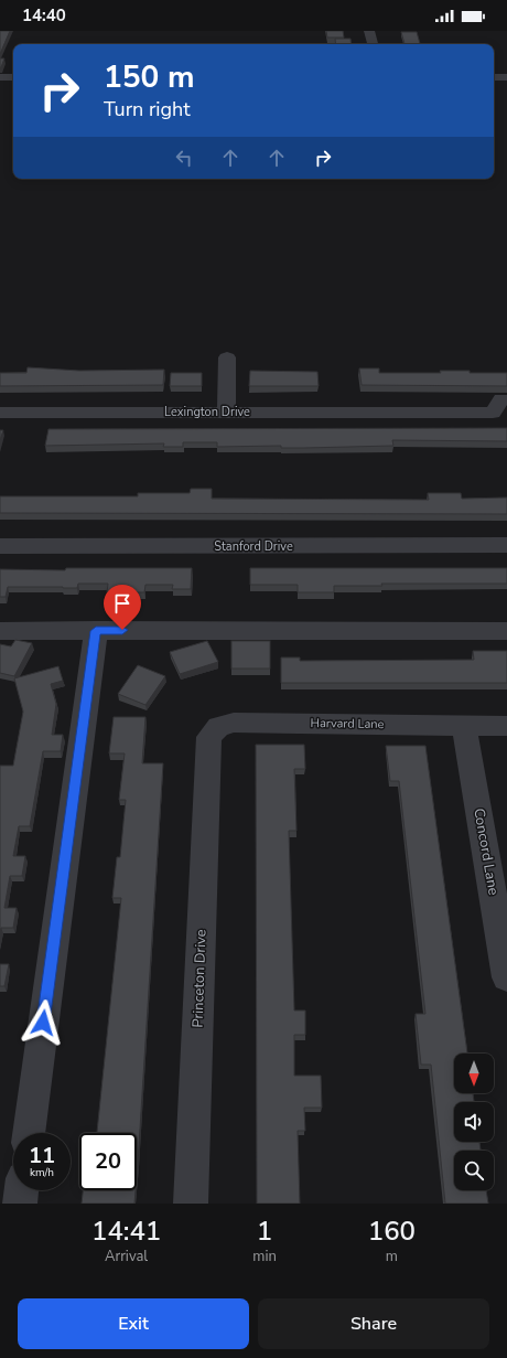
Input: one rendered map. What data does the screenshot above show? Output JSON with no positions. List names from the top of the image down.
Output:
{
  "streets": {
    "street": [
      "Lexington Drive",
      "Stanford Drive",
      "Harvard Lane",
      "Concord Lane",
      "Princeton Drive"
    ]
  },
  "crossings": [
    ["Harvard Lane", "Concord Lane"],
    ["Harvard Lane", "Princeton Drive"]
  ],
  "north": "bottom",
  "page": {
    "status": "14:40",
    "turn": ["150 m", "Turn right"],
    "speed": "11 km/h",
    "limit": "20",
    "eta": [
      "14:41",
      "Arrival",
      "1",
      "min",
      "160",
      "m"
    ],
    "buttons": ["Exit", "Share"]
  }
}
